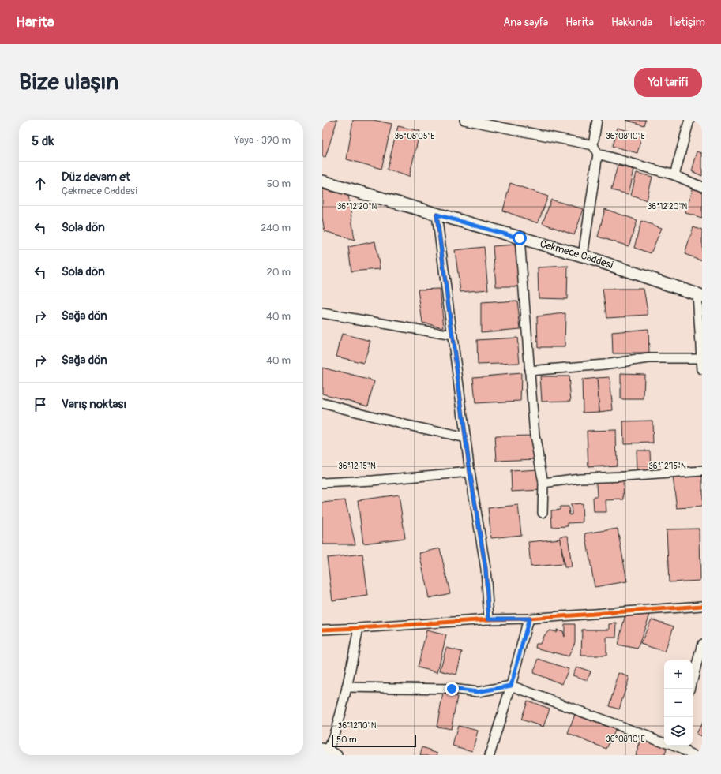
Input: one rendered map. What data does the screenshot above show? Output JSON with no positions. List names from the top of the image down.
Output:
{
  "streets": {
    "main road": ["Çekmece Caddesi"]
  },
  "scale_bar": "50 m",
  "page": {
    "header": "Harita",
    "nav": [
      "Ana sayfa",
      "Harita",
      "Hakkında",
      "İletişim"
    ],
    "buttons": "Yol tarifi",
    "title": "Bize ulaşın",
    "heading": ["5 dk", "Yaya · 390 m"],
    "list": [
      ["Düz devam et", "Çekmece Caddesi", "50 m"],
      ["Sola dön", "240 m"],
      ["Sola dön", "20 m"],
      ["Sağa dön", "40 m"],
      ["Sağa dön", "40 m"],
      "Varış noktası"
    ],
    "map_buttons": ["+", "−"],
    "scale": "50 m"
  },
  "coordinates": [
    "36°08'05\"E",
    "36°08'10\"E",
    "36°12'20\"N",
    "36°12'15\"N",
    "36°12'10\"N"
  ]
}
